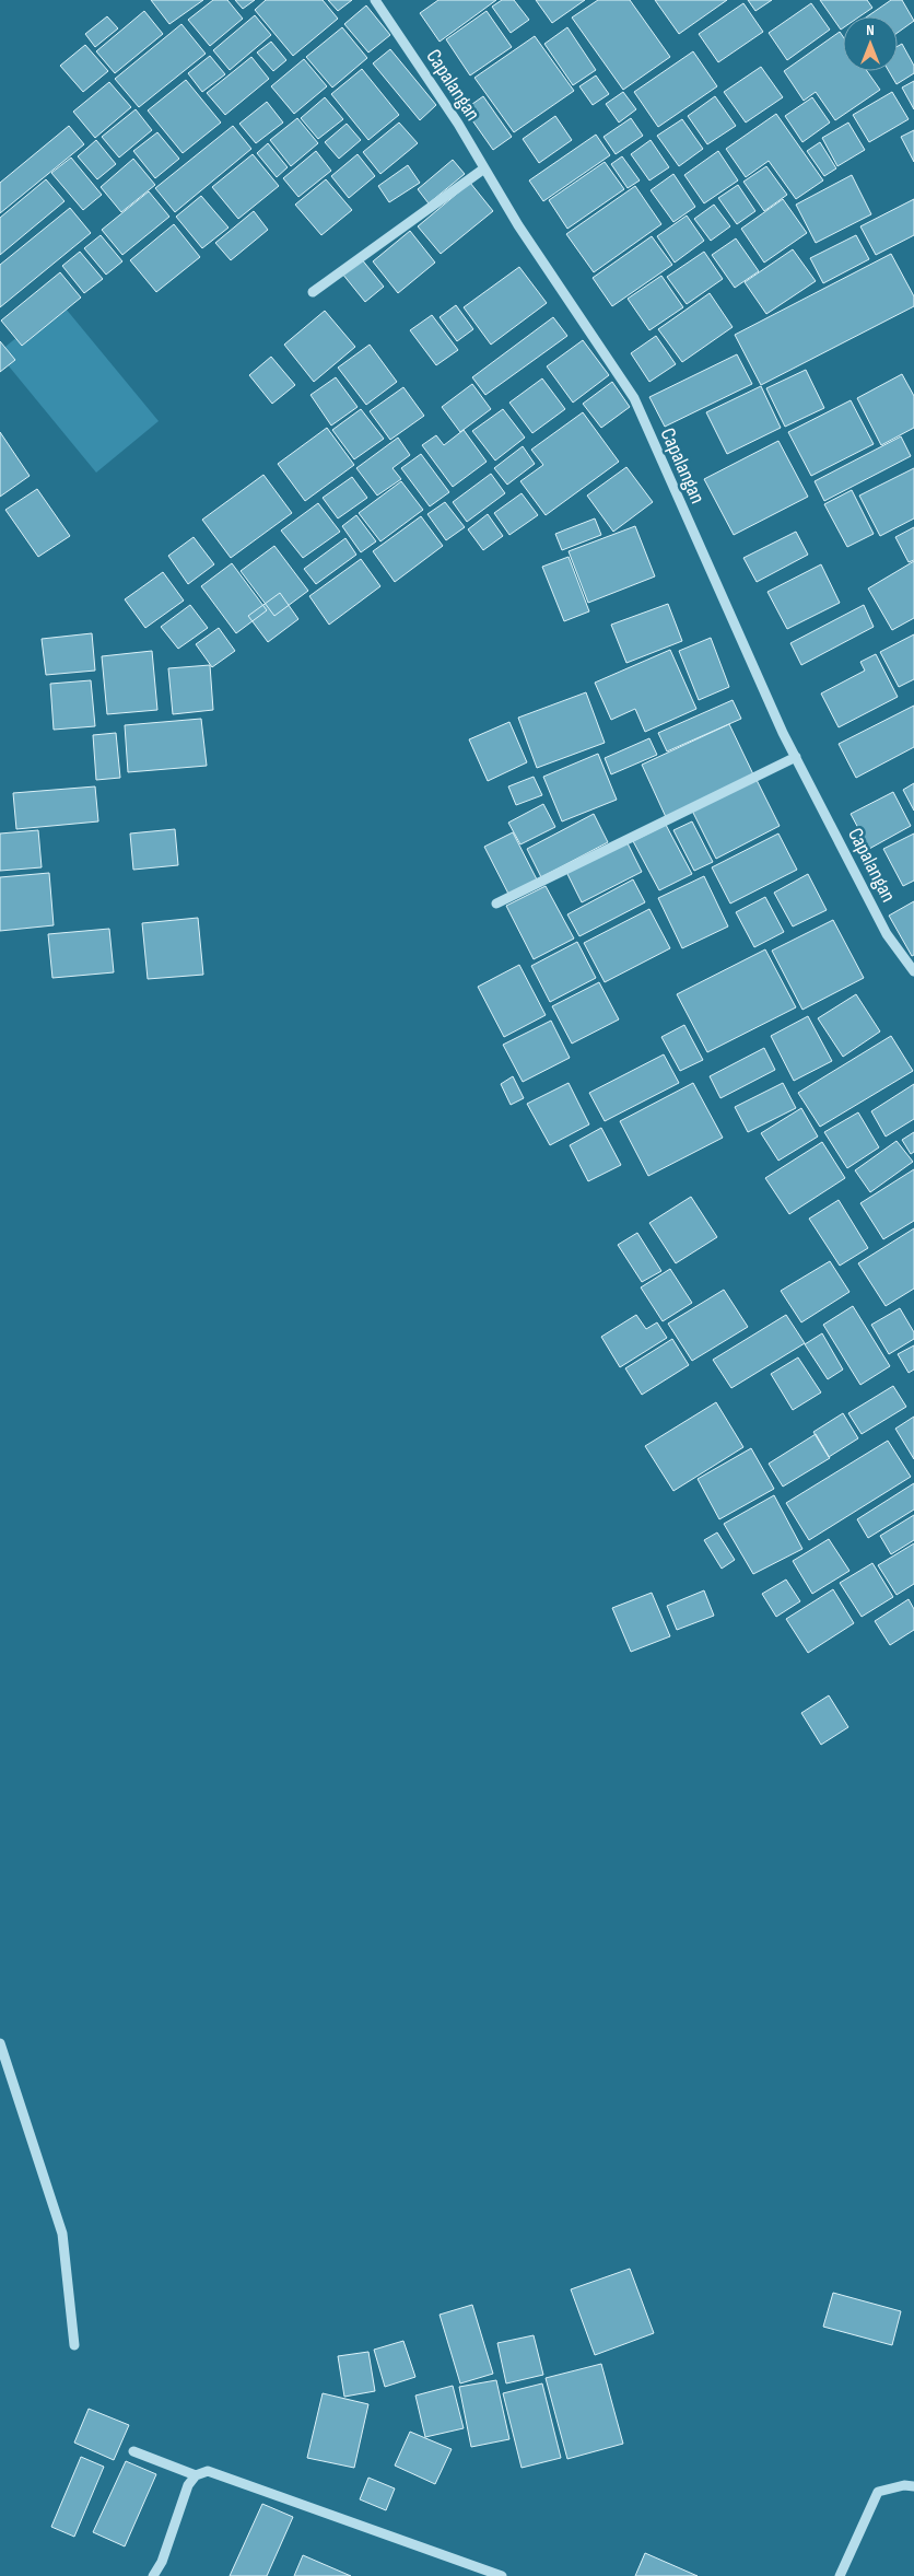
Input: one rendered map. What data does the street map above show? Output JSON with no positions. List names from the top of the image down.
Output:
{
  "streets": {
    "street": ["Capalangan"]
  },
  "north": "top"
}
